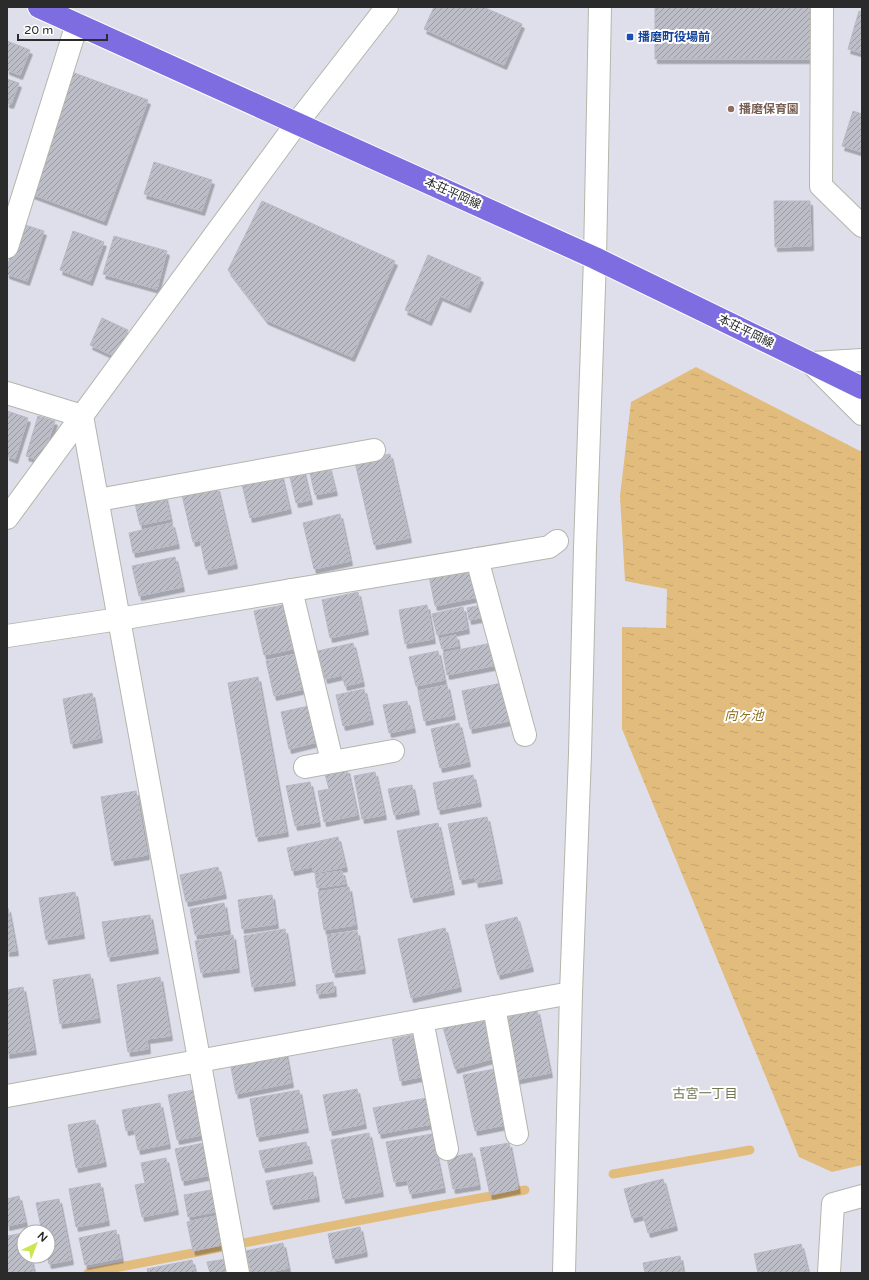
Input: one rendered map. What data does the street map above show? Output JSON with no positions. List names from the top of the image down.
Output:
{
  "streets": {
    "main road": ["本荘平岡線"]
  },
  "districts": ["古宮一丁目"],
  "water": ["向ヶ池"],
  "places": {
    "transit": ["播磨町役場前"],
    "other": ["播磨保育園"]
  },
  "scale_bar": "20 m",
  "north": "top right"
}
